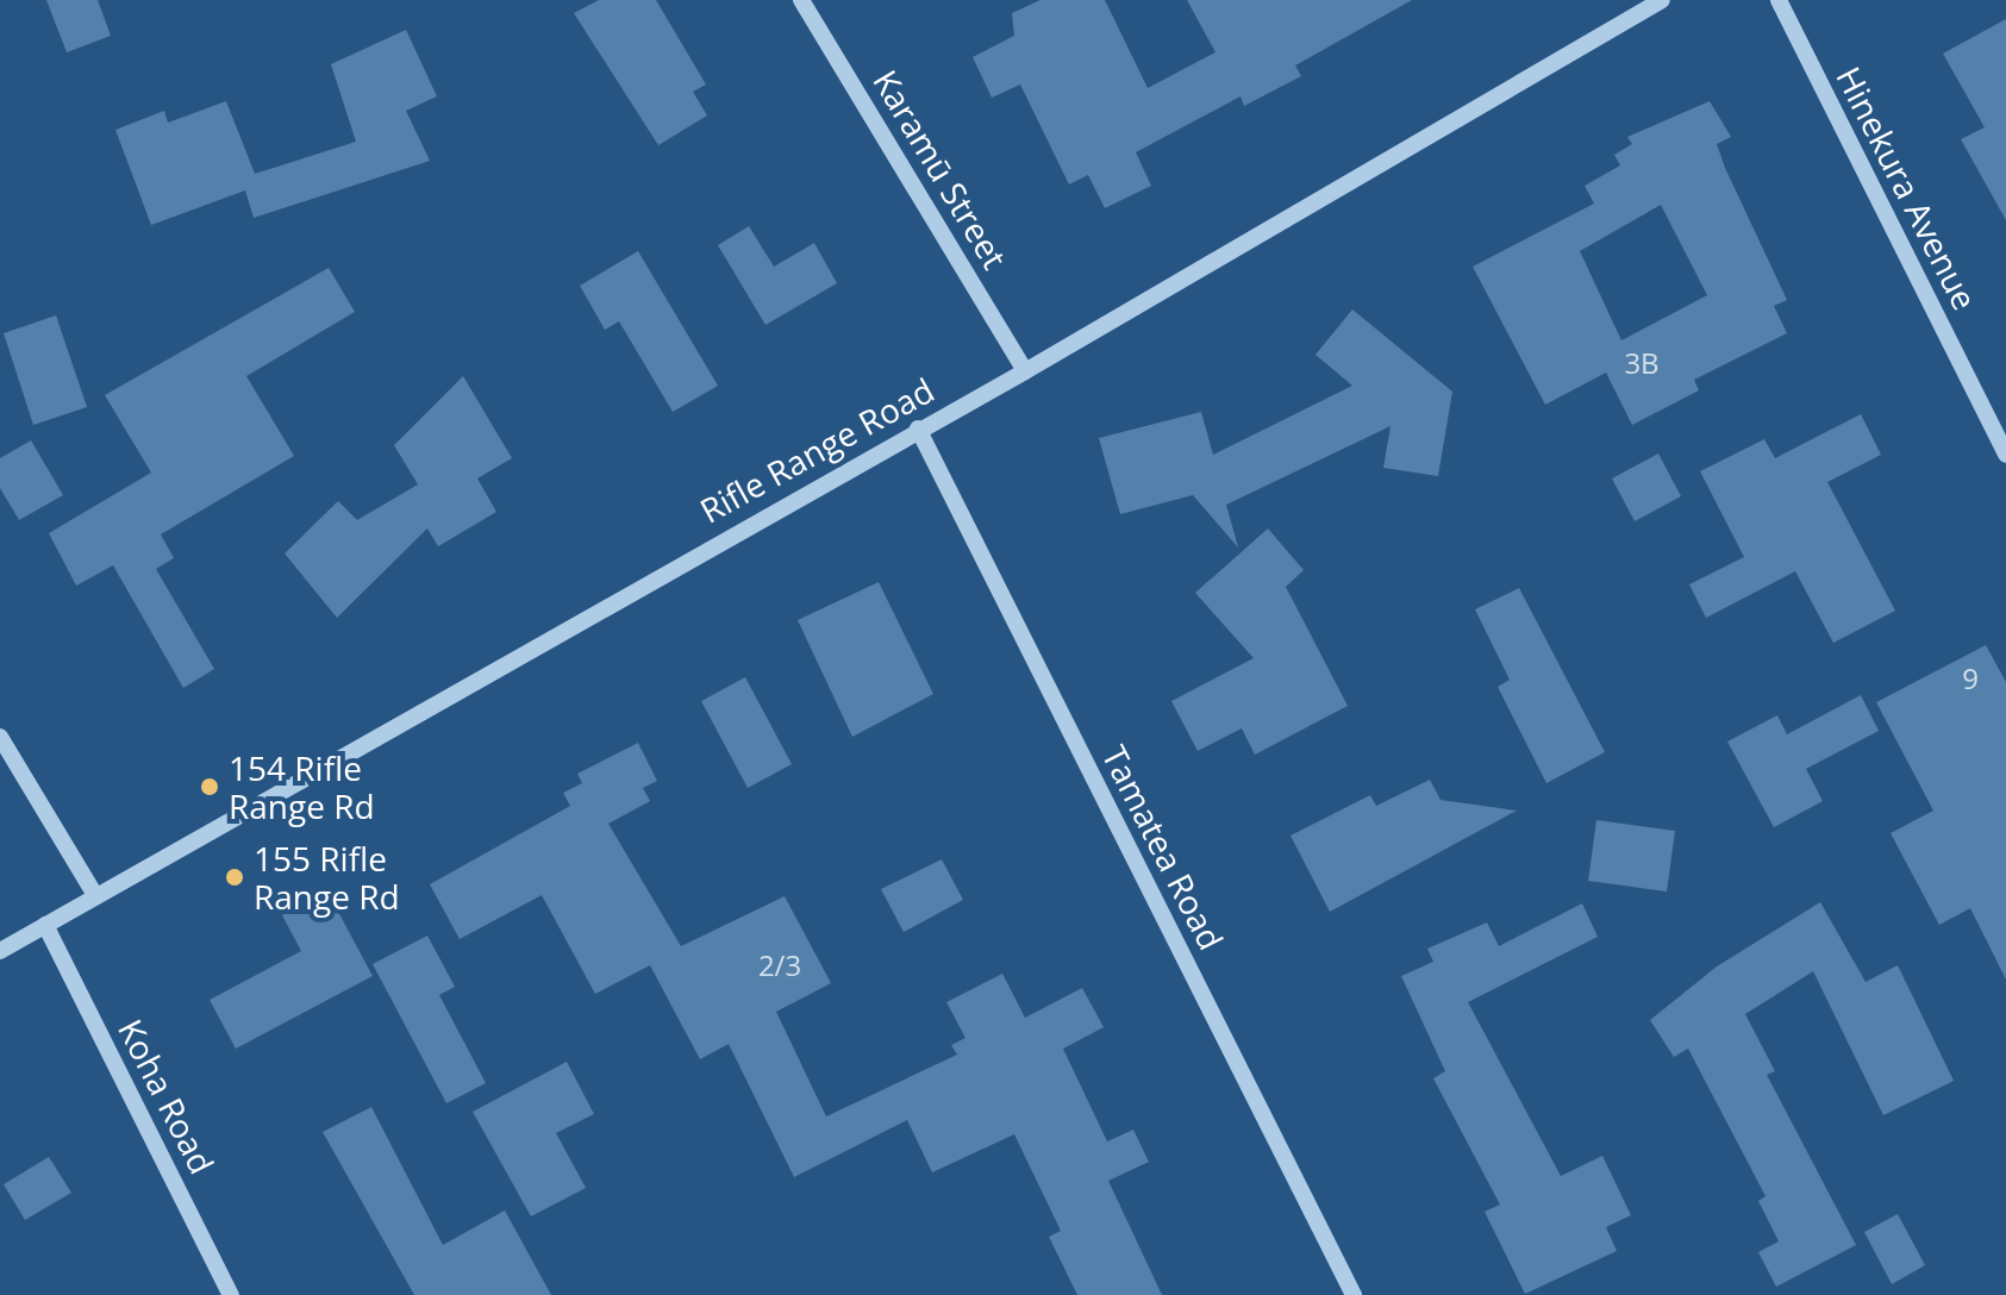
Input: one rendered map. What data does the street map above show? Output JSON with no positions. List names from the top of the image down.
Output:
{
  "streets": {
    "street": [
      "Karamū Street",
      "Hinekura Avenue",
      "Rifle Range Road",
      "Tamatea Road",
      "Koha Road"
    ]
  },
  "crossings": [
    ["Karamū Street", "Rifle Range Road"],
    ["Rifle Range Road", "Tamatea Road"],
    ["Rifle Range Road", "Koha Road"]
  ],
  "places": ["154 Rifle Range Rd", "155 Rifle Range Rd"],
  "house_numbers": ["3B", "9", "2/3"]
}
